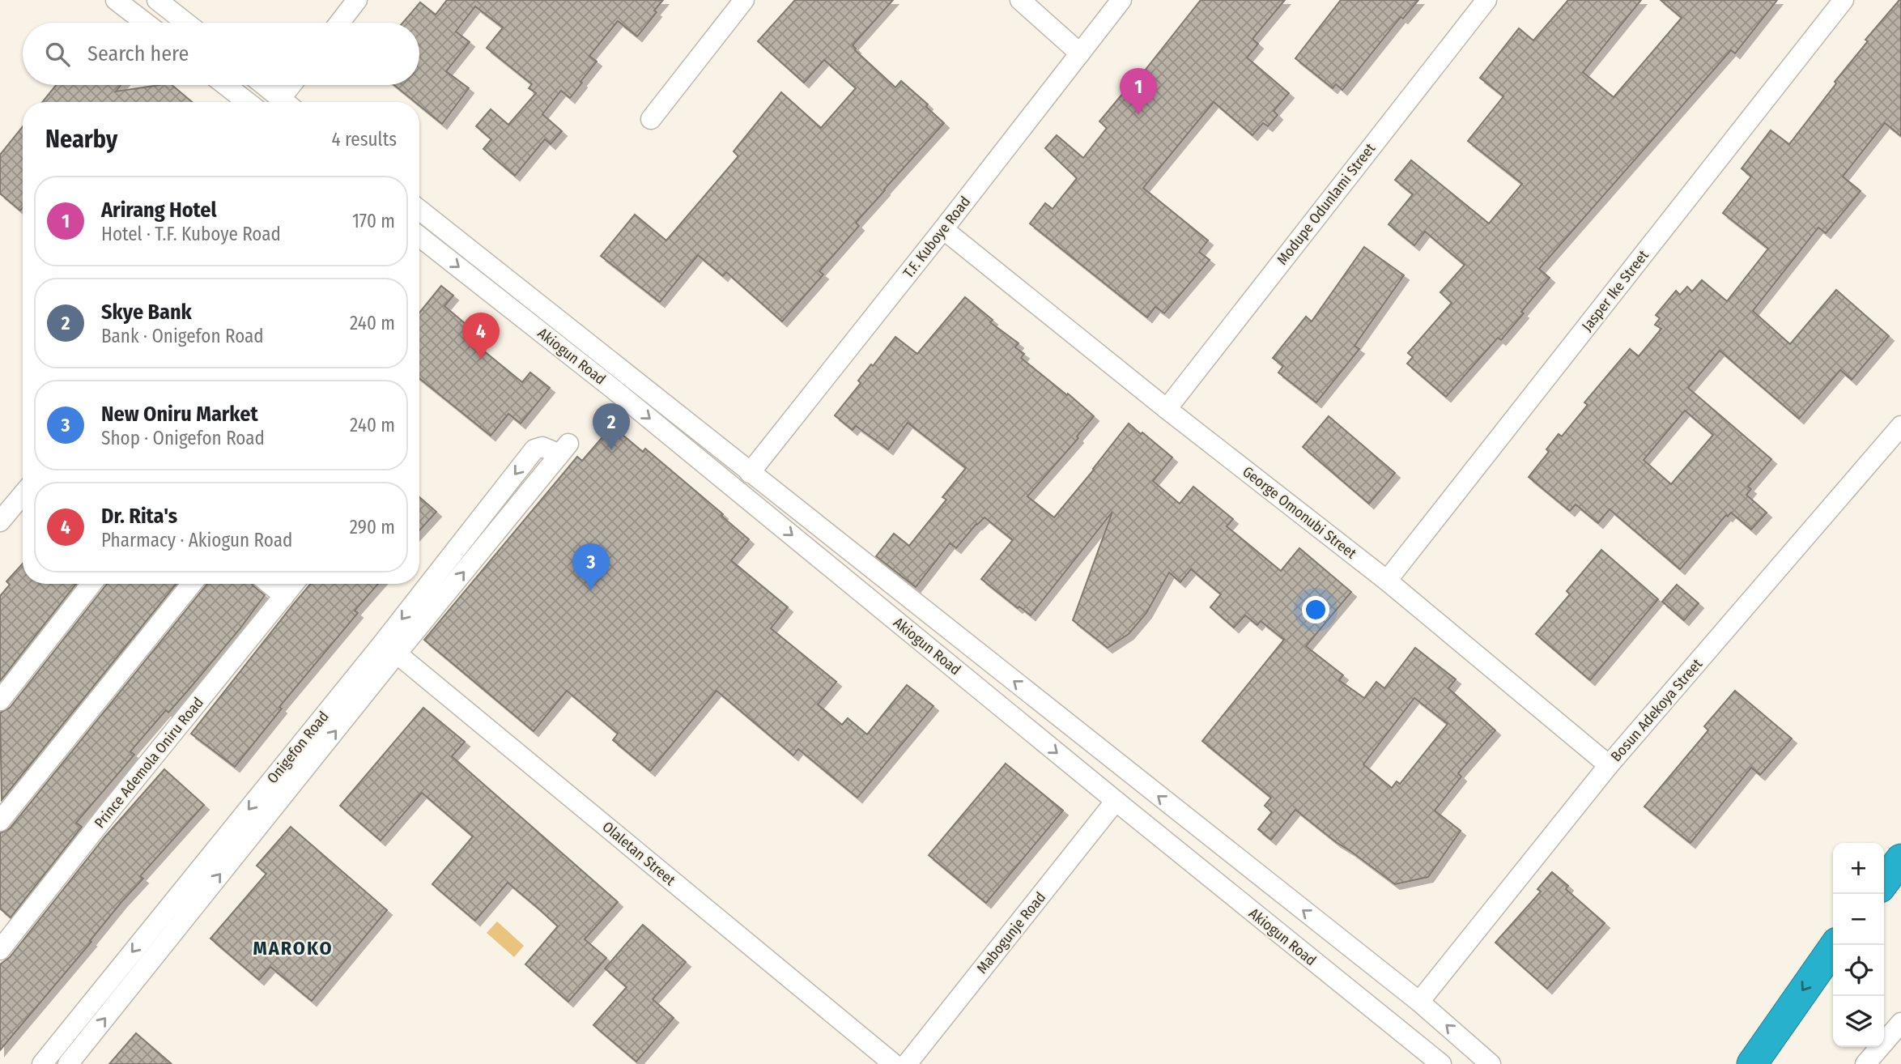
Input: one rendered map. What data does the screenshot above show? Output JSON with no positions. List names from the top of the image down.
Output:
{
  "streets": {
    "street": [
      "Modupe Odunlami Street",
      "T.F. Kuboye Road",
      "Jasper Ike Street",
      "Akiogun Road",
      "George Omonubi Street",
      "Bosun Adekoya Street",
      "Onigefon Road",
      "Prince Ademola Oniru Road",
      "Olaletan Street",
      "Mabogunje Road"
    ]
  },
  "crossings": [
    ["Modupe Odunlami Street", "George Omonubi Street"],
    ["T.F. Kuboye Road", "George Omonubi Street"],
    ["Jasper Ike Street", "George Omonubi Street"],
    ["Akiogun Road", "Mabogunje Road"],
    ["George Omonubi Street", "Bosun Adekoya Street"],
    ["Onigefon Road", "Olaletan Street"]
  ],
  "districts": ["MAROKO"],
  "page": {
    "search": "Search here",
    "pins": [
      "1",
      "4",
      "2",
      "3"
    ],
    "heading": ["Nearby", "4 results"],
    "list": [
      {
        "mark": "1",
        "name": "Arirang Hotel",
        "note": "Hotel · T.F. Kuboye Road",
        "value": "170 m"
      },
      {
        "mark": "2",
        "name": "Skye Bank",
        "note": "Bank · Onigefon Road",
        "value": "240 m"
      },
      {
        "mark": "3",
        "name": "New Oniru Market",
        "note": "Shop · Onigefon Road",
        "value": "240 m"
      },
      {
        "mark": "4",
        "name": "Dr. Rita's",
        "note": "Pharmacy · Akiogun Road",
        "value": "290 m"
      }
    ],
    "map_buttons": ["+", "−"]
  }
}
